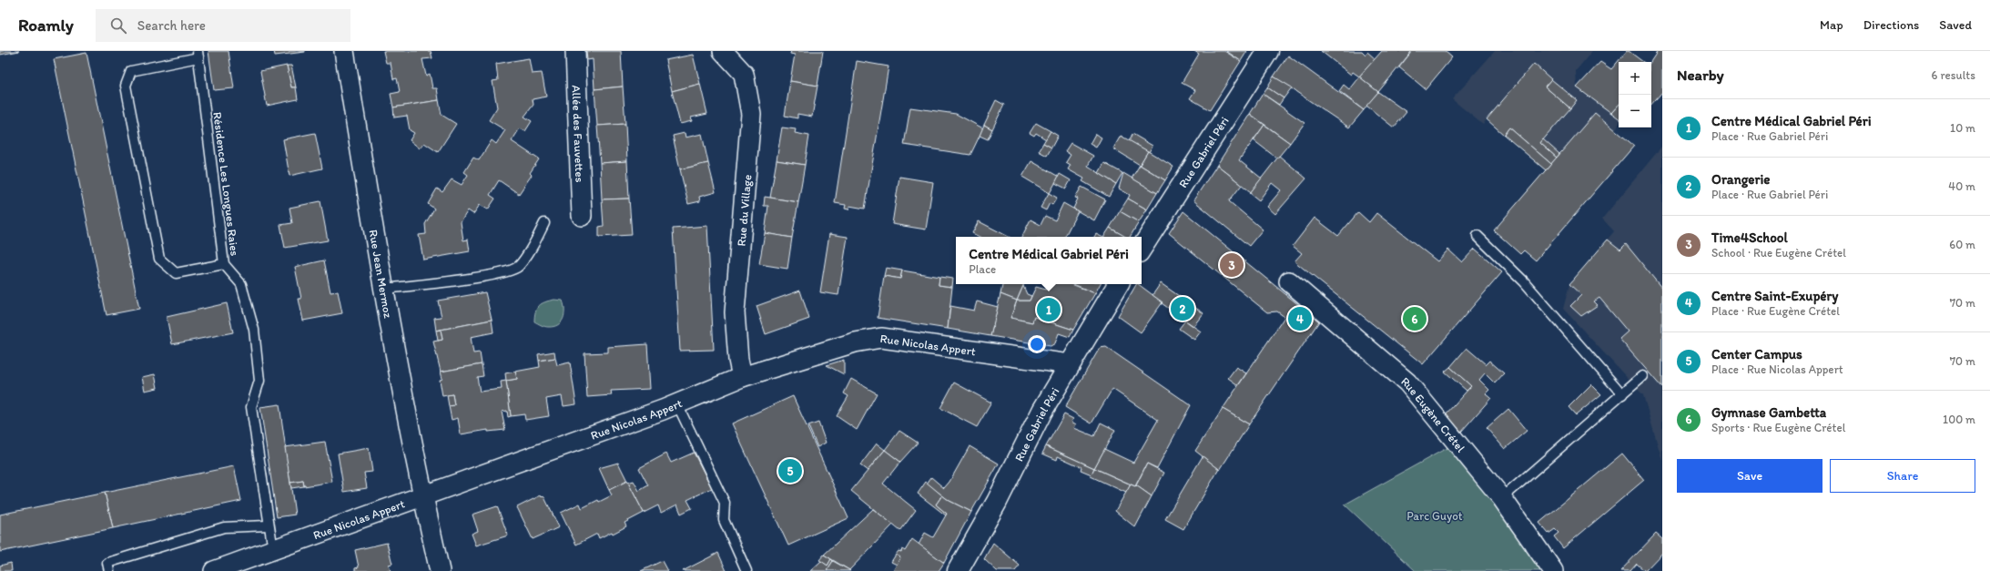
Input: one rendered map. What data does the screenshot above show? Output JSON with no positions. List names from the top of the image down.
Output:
{
  "streets": {
    "street": [
      "Allée des Fauvettes",
      "Rue Gabriel Péri",
      "Rue du Village",
      "Rue Jean Mermoz",
      "Rue Nicolas Appert",
      "Rue Eugène Crétel"
    ],
    "lane": ["Résidence Les Longues Raies"]
  },
  "crossings": [
    ["Rue Gabriel Péri", "Rue Nicolas Appert"],
    ["Résidence Les Longues Raies", "Rue Nicolas Appert"],
    ["Rue du Village", "Rue Nicolas Appert"],
    ["Rue Jean Mermoz", "Rue Nicolas Appert"]
  ],
  "parks": ["Parc Guyot"],
  "page": {
    "header": "Roamly",
    "search": "Search here",
    "nav": ["Map", "Directions", "Saved"],
    "heading": ["Nearby", "6 results"],
    "map_buttons": ["+", "−"],
    "list": [
      {
        "mark": "1",
        "name": "Centre Médical Gabriel Péri",
        "note": "Place · Rue Gabriel Péri",
        "value": "10 m"
      },
      {
        "mark": "2",
        "name": "Orangerie",
        "note": "Place · Rue Gabriel Péri",
        "value": "40 m"
      },
      {
        "mark": "3",
        "name": "Time4School",
        "note": "School · Rue Eugène Crétel",
        "value": "60 m"
      },
      {
        "mark": "4",
        "name": "Centre Saint-Exupéry",
        "note": "Place · Rue Eugène Crétel",
        "value": "70 m"
      },
      {
        "mark": "5",
        "name": "Center Campus",
        "note": "Place · Rue Nicolas Appert",
        "value": "70 m"
      },
      {
        "mark": "6",
        "name": "Gymnase Gambetta",
        "note": "Sports · Rue Eugène Crétel",
        "value": "100 m"
      }
    ],
    "popup": ["Centre Médical Gabriel Péri", "Place"],
    "pins": [
      "3",
      "2",
      "1",
      "4",
      "6",
      "5"
    ],
    "buttons": ["Save", "Share"]
  }
}
